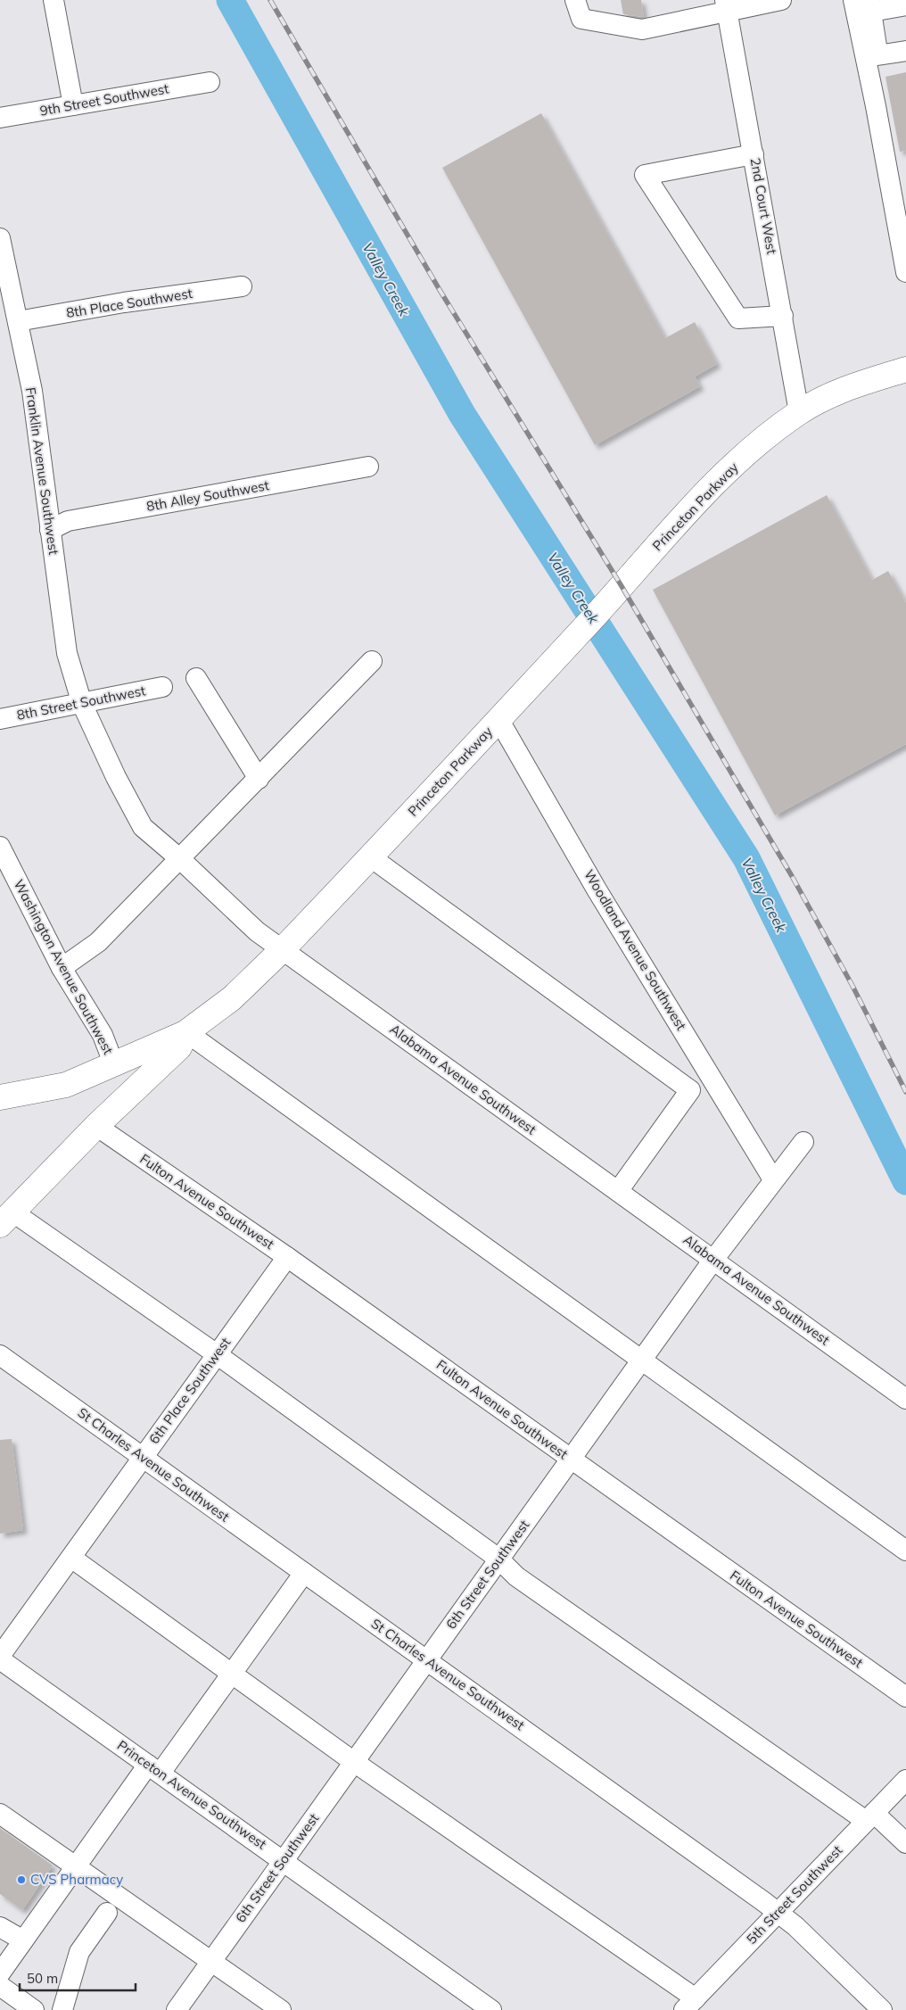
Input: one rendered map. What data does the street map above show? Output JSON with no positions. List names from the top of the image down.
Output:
{
  "streets": {
    "main road": ["Princeton Parkway", "Washington Avenue Southwest"],
    "street": [
      "9th Street Southwest",
      "2nd Court West",
      "8th Place Southwest",
      "Franklin Avenue Southwest",
      "8th Alley Southwest",
      "8th Street Southwest",
      "Woodland Avenue Southwest",
      "Alabama Avenue Southwest",
      "Fulton Avenue Southwest",
      "6th Place Southwest",
      "St Charles Avenue Southwest",
      "6th Street Southwest",
      "Princeton Avenue Southwest",
      "5th Street Southwest"
    ]
  },
  "crossings": [
    ["2nd Court West", "Princeton Parkway"],
    ["8th Place Southwest", "Franklin Avenue Southwest"],
    ["Franklin Avenue Southwest", "8th Alley Southwest"],
    ["Franklin Avenue Southwest", "8th Street Southwest"],
    ["Franklin Avenue Southwest", "Alabama Avenue Southwest"],
    ["Princeton Parkway", "Woodland Avenue Southwest"],
    ["Princeton Parkway", "Washington Avenue Southwest"],
    ["Princeton Parkway", "Alabama Avenue Southwest"],
    ["Princeton Parkway", "Fulton Avenue Southwest"],
    ["8th Street Southwest", "Alabama Avenue Southwest"],
    ["Woodland Avenue Southwest", "6th Street Southwest"],
    ["Alabama Avenue Southwest", "6th Street Southwest"],
    ["Fulton Avenue Southwest", "6th Place Southwest"],
    ["Fulton Avenue Southwest", "6th Street Southwest"],
    ["6th Place Southwest", "St Charles Avenue Southwest"],
    ["6th Place Southwest", "Princeton Avenue Southwest"],
    ["St Charles Avenue Southwest", "6th Street Southwest"],
    ["St Charles Avenue Southwest", "5th Street Southwest"],
    ["6th Street Southwest", "Princeton Avenue Southwest"]
  ],
  "water": ["Valley Creek"],
  "places": ["CVS Pharmacy"],
  "scale_bar": "50 m"
}
